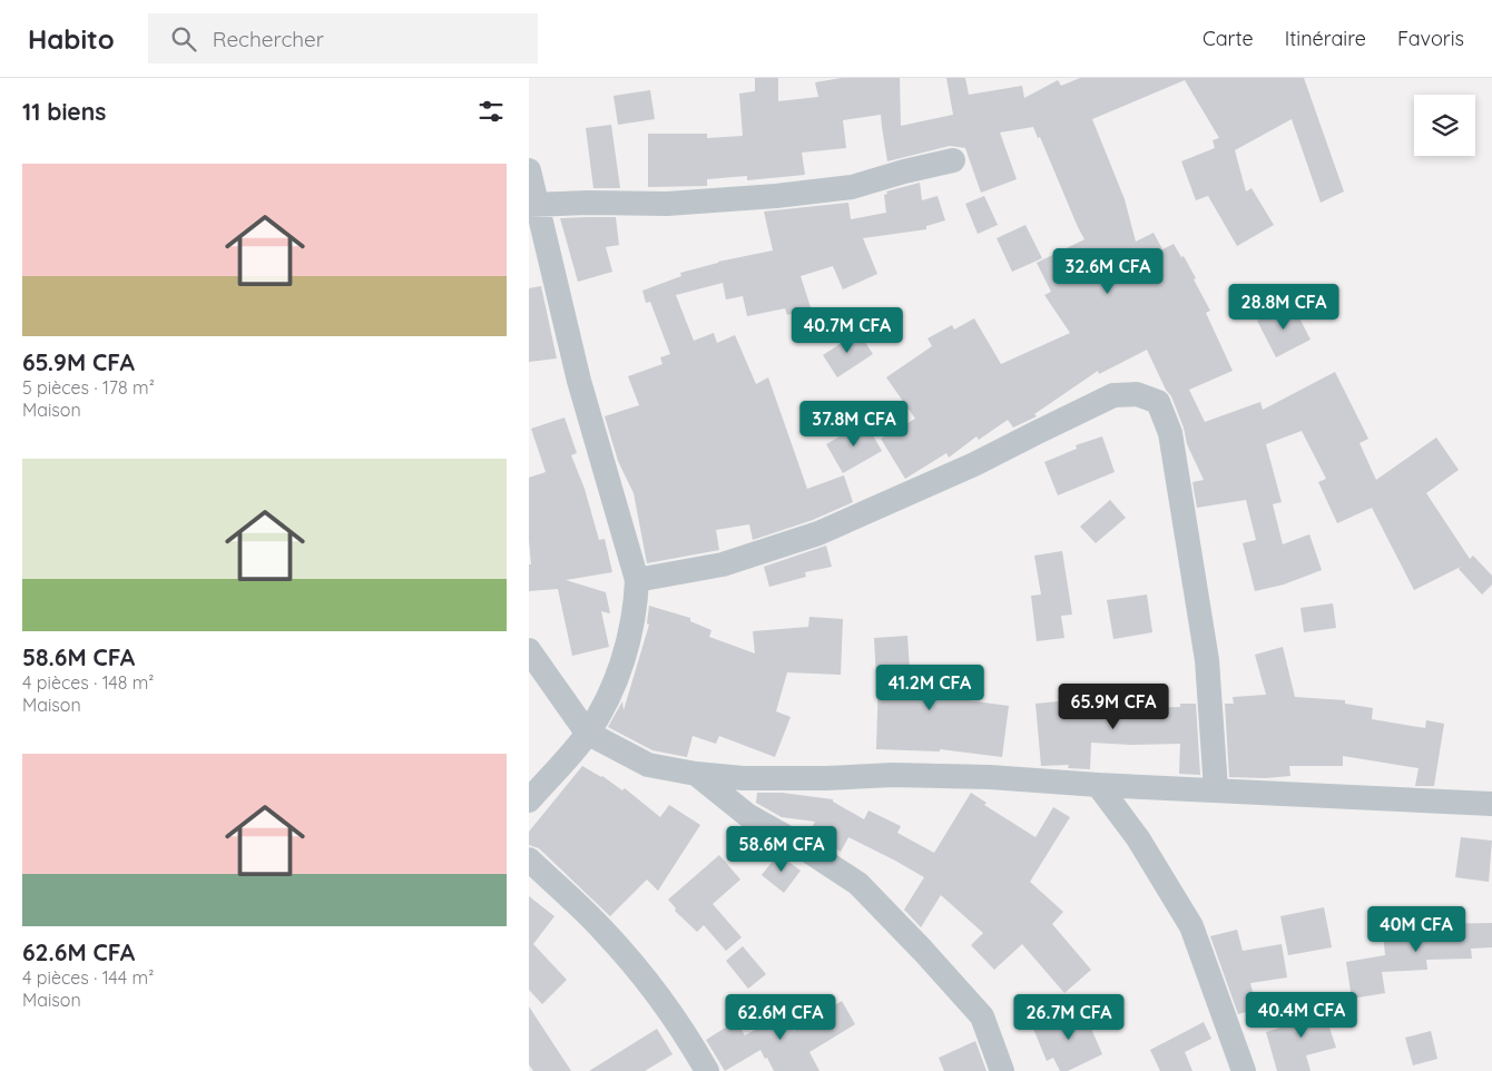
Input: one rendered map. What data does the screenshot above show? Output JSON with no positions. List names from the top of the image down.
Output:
{
  "page": {
    "header": "Habito",
    "search": "Rechercher",
    "nav": ["Carte", "Itinéraire", "Favoris"],
    "heading": "11 biens",
    "list": [
      {
        "name": "65.9M CFA",
        "note": "5 pièces · 178 m² · Maison"
      },
      {
        "name": "58.6M CFA",
        "note": "4 pièces · 148 m² · Maison"
      },
      {
        "name": "62.6M CFA",
        "note": "4 pièces · 144 m² · Maison"
      }
    ],
    "price": [
      "32.6M CFA",
      "28.8M CFA",
      "40.7M CFA",
      "37.8M CFA",
      "41.2M CFA",
      "65.9M CFA",
      "58.6M CFA",
      "40M CFA",
      "40.4M CFA",
      "62.6M CFA",
      "26.7M CFA"
    ]
  }
}
